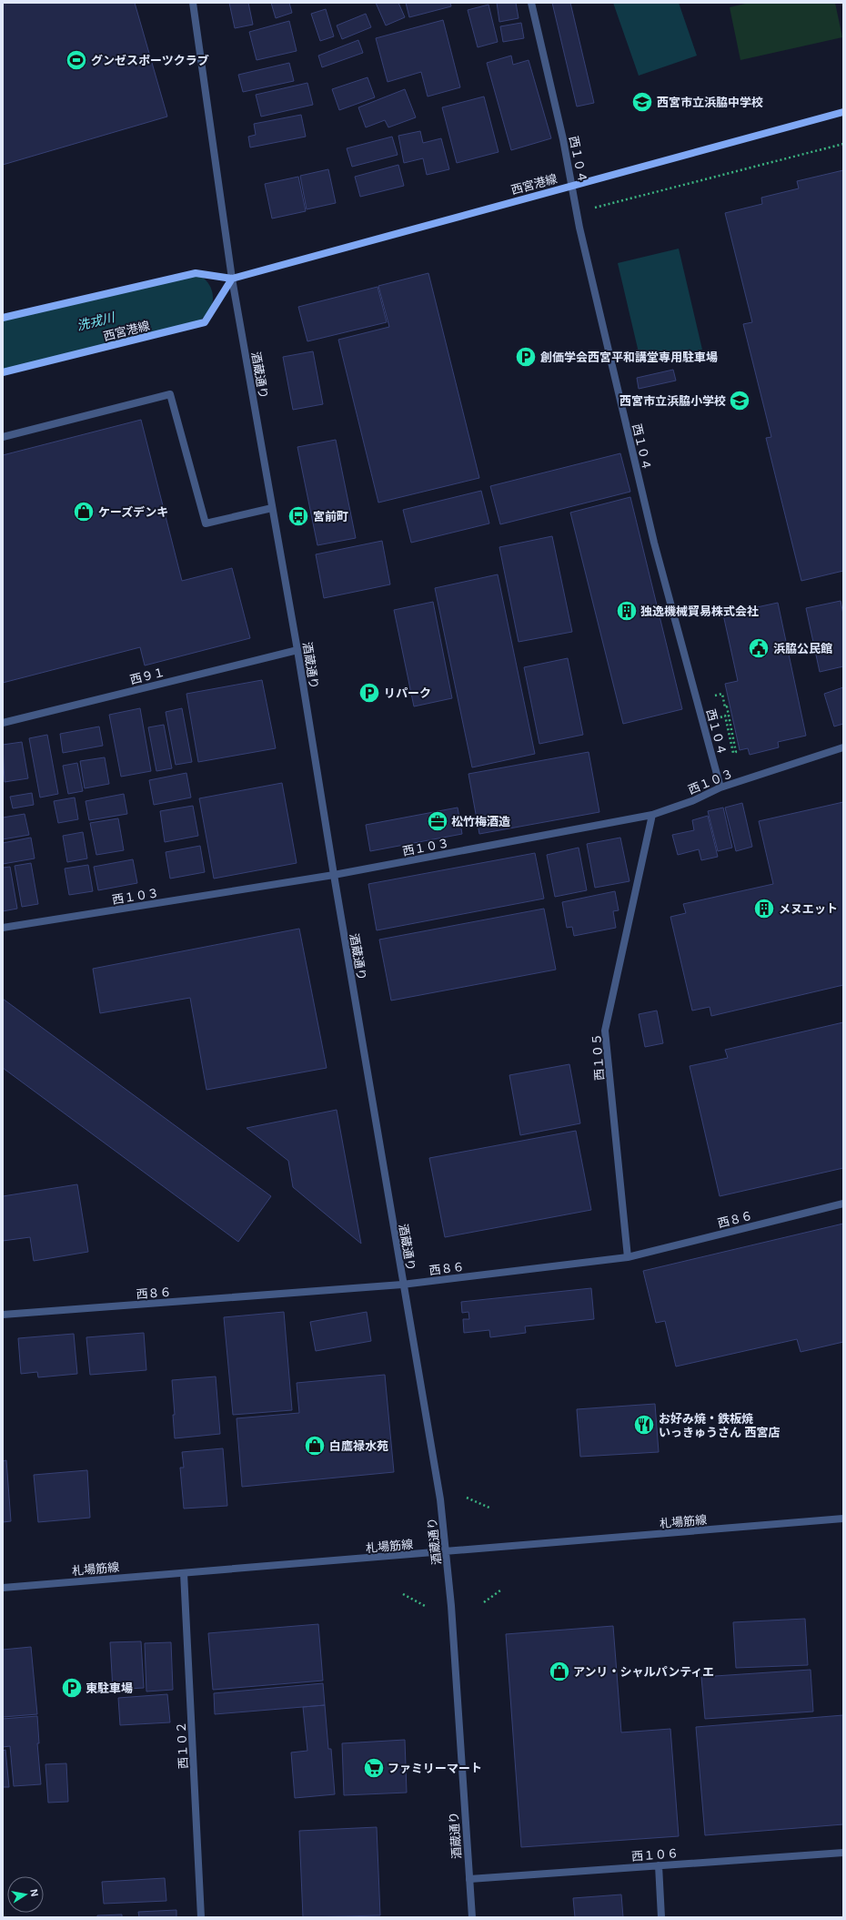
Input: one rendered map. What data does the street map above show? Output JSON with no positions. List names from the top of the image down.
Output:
{
  "streets": {
    "main road": ["西宮港線"],
    "street": [
      "西１０４",
      "酒蔵通り",
      "西９１",
      "西１０３",
      "西１０５",
      "西８６",
      "札場筋線",
      "西１０２",
      "西１０６"
    ]
  },
  "crossings": [
    ["西１０４", "西宮港線"],
    ["西１０４", "西１０３"],
    ["西宮港線", "酒蔵通り"],
    ["酒蔵通り", "西９１"],
    ["酒蔵通り", "西１０３"],
    ["酒蔵通り", "西８６"],
    ["酒蔵通り", "札場筋線"],
    ["酒蔵通り", "西１０６"],
    ["西１０３", "西１０５"],
    ["西１０５", "西８６"],
    ["札場筋線", "西１０２"]
  ],
  "water": ["洗戎川"],
  "places": {
    "sports": ["グンゼスポーツクラブ"],
    "school or university": ["西宮市立浜脇中学校", "西宮市立浜脇小学校"],
    "parking": ["創価学会西宮平和講堂専用駐車場", "リパーク", "東駐車場"],
    "shop": ["ケーズデンキ", "白鷹禄水苑", "アンリ・シャルパンティエ"],
    "bus stop": ["宮前町"],
    "building": ["独逸機械貿易株式会社", "メヌエット"],
    "public building": ["浜脇公民館"],
    "office": ["松竹梅酒造"],
    "restaurant": ["お好み焼・鉄板焼 いっきゅうさん 西宮店"],
    "supermarket": ["ファミリーマート"]
  },
  "north": "right"
}
